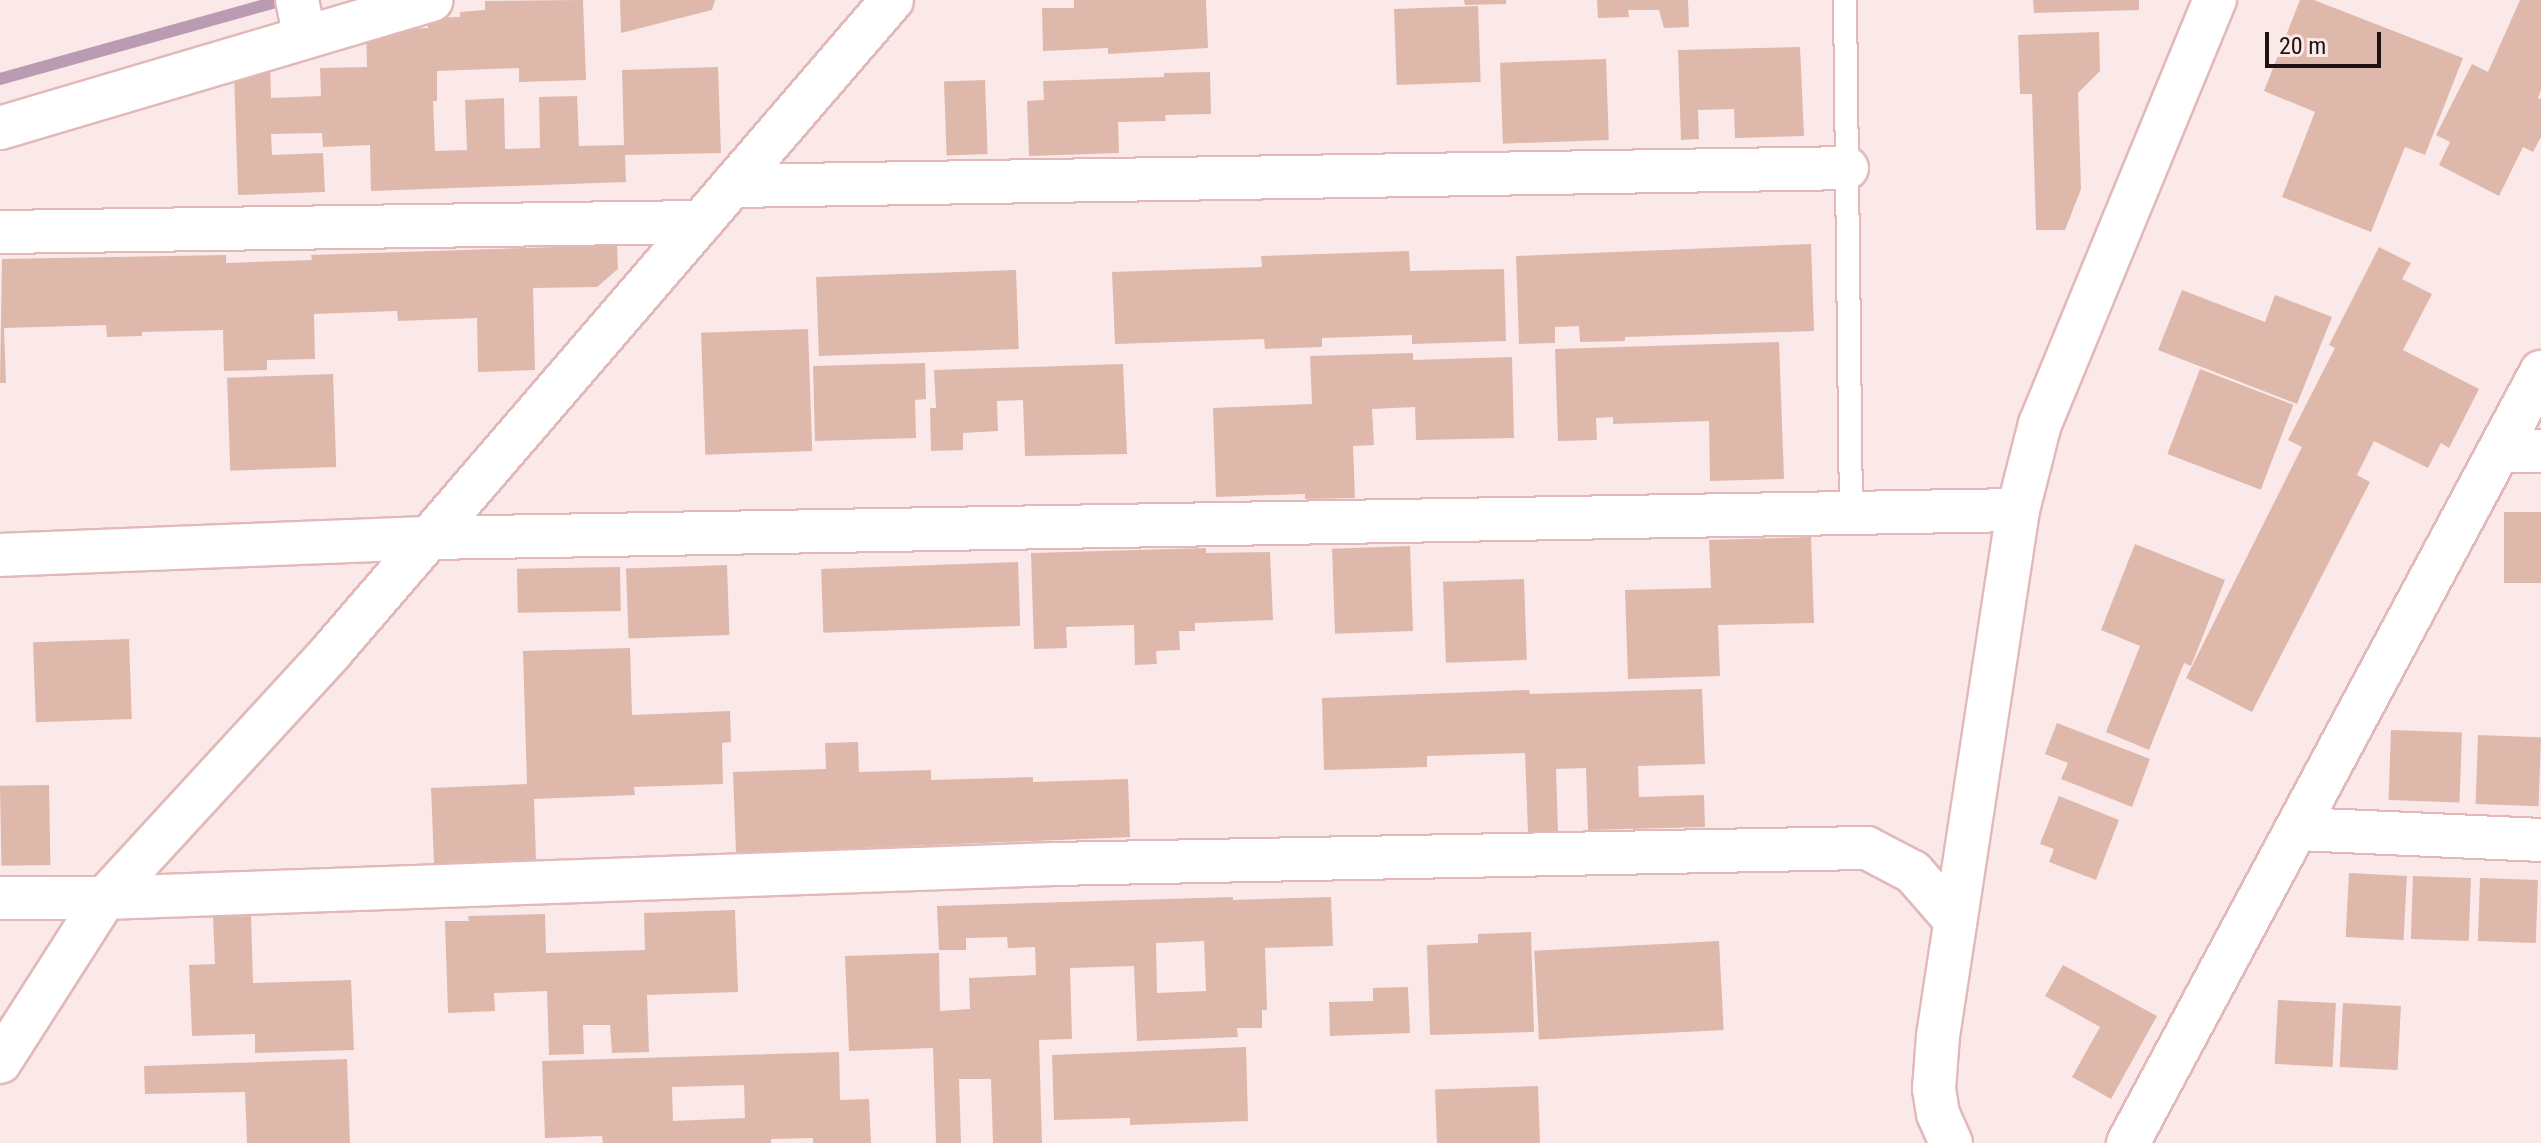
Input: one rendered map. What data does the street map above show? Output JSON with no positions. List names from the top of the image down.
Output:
{
  "scale_bar": "20 m"
}
